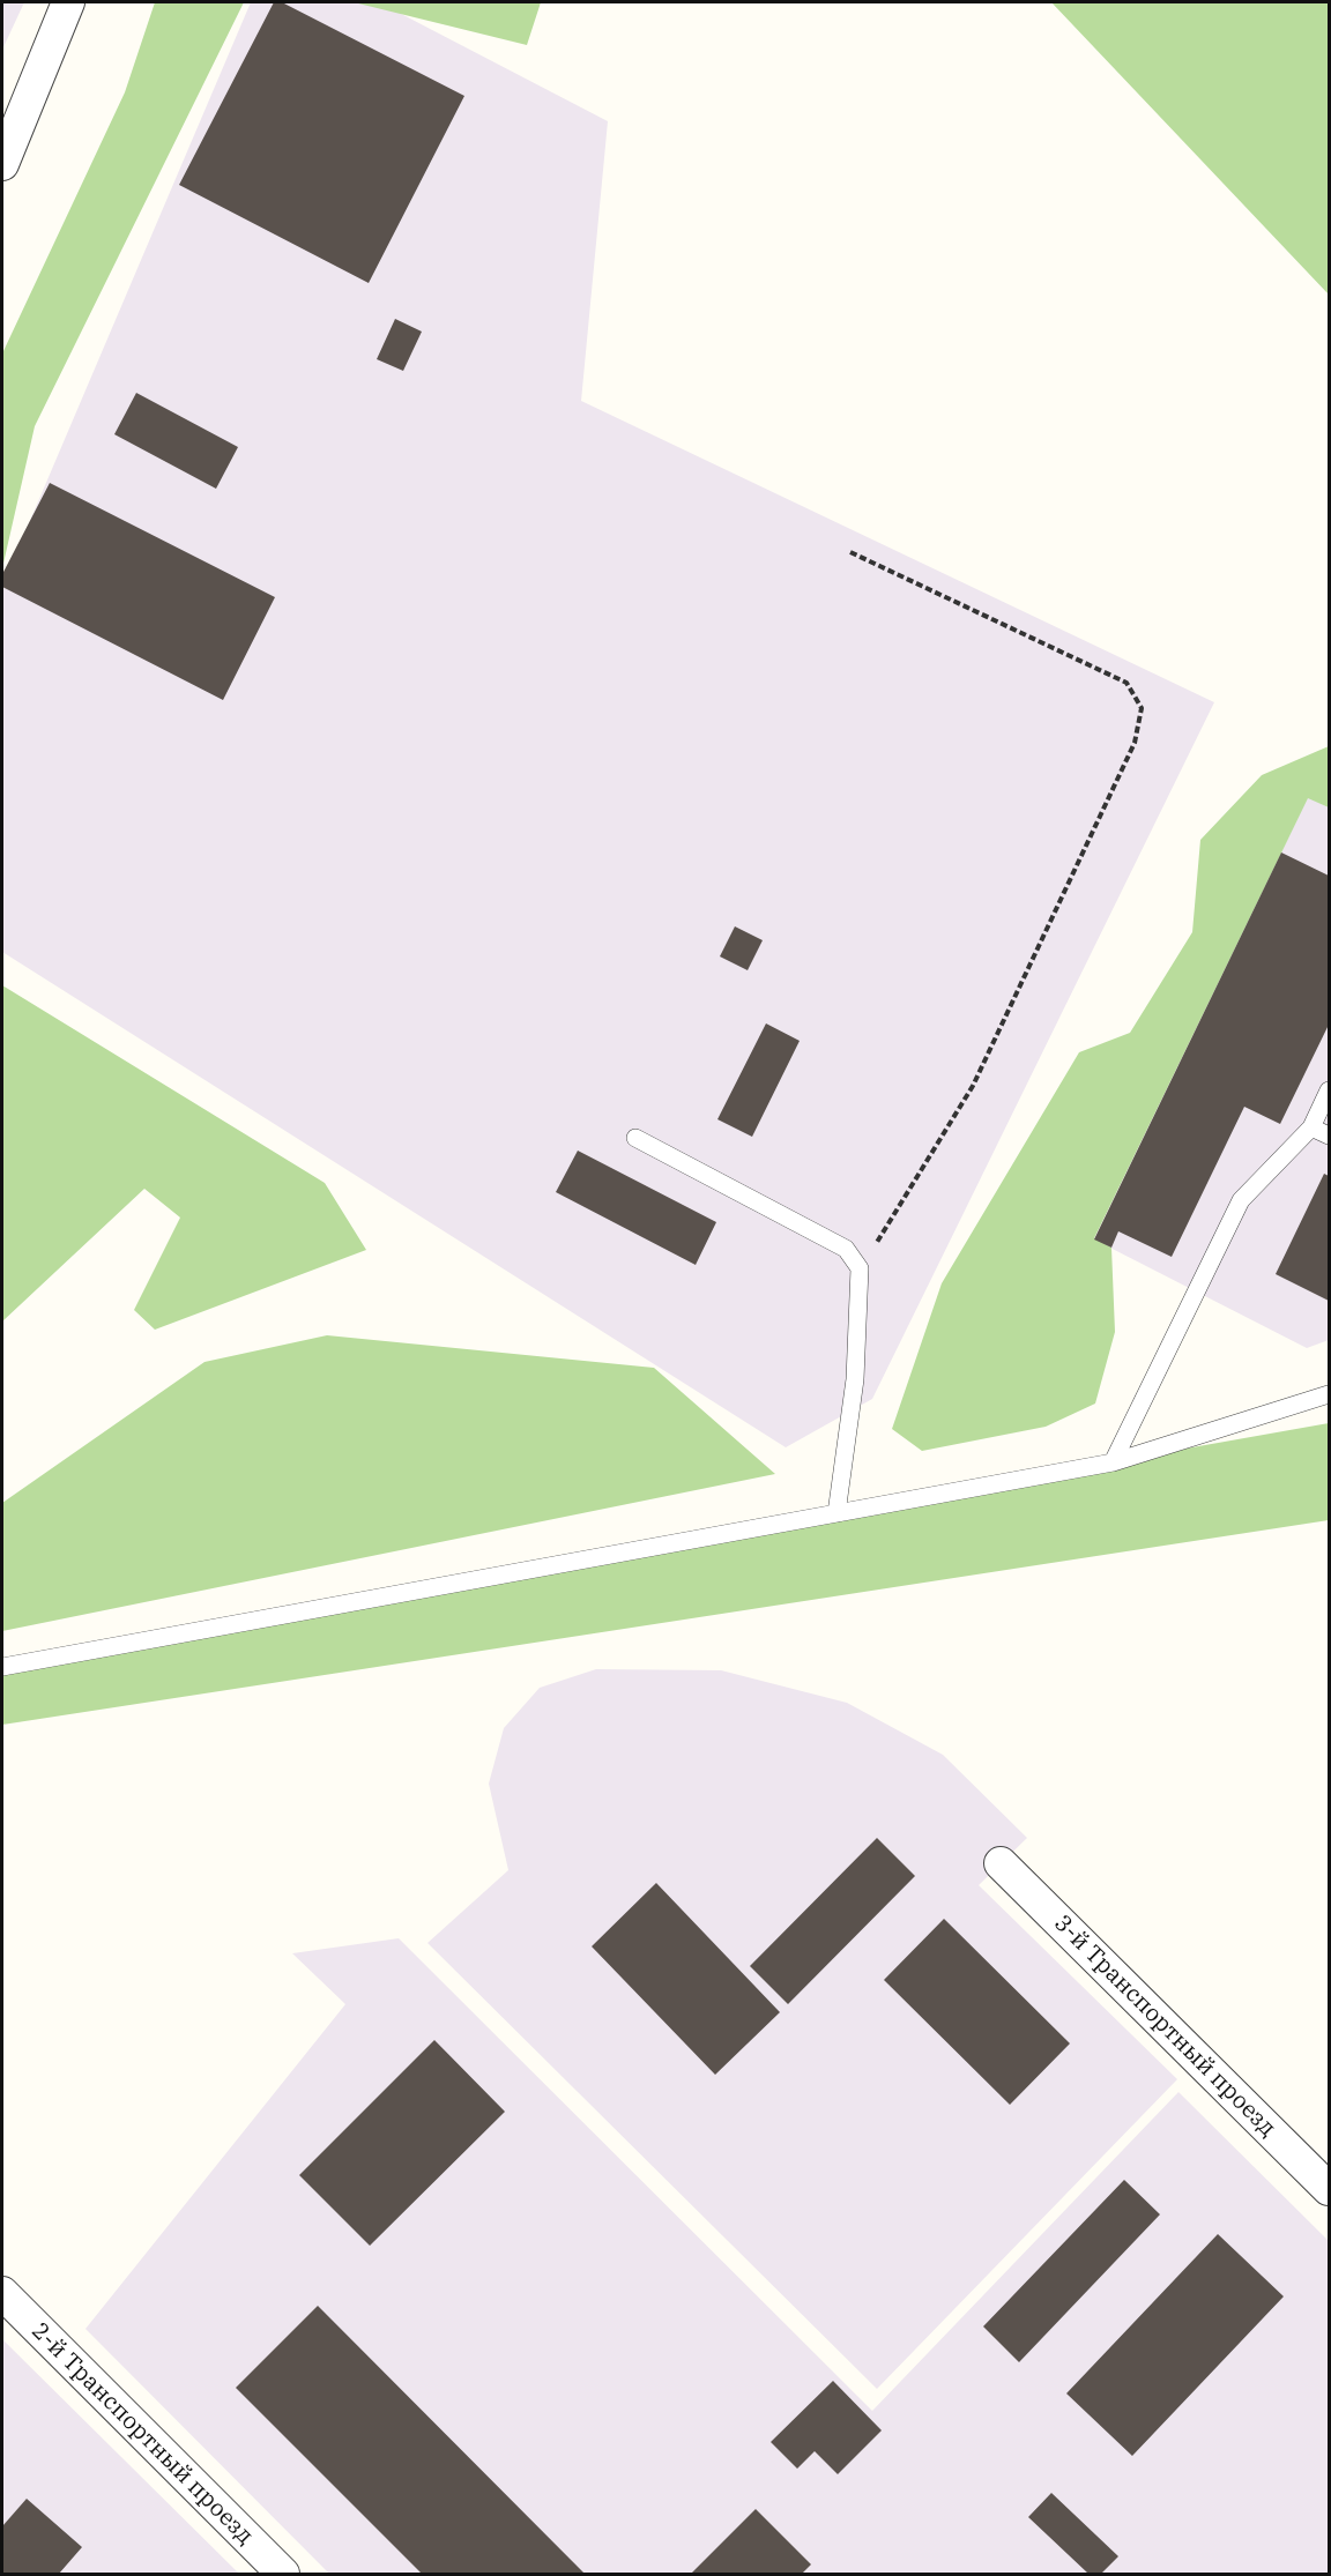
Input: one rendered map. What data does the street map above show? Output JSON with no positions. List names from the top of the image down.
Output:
{
  "streets": {
    "street": ["3-й Транспортный проезд", "2-й Транспортный проезд"]
  }
}
